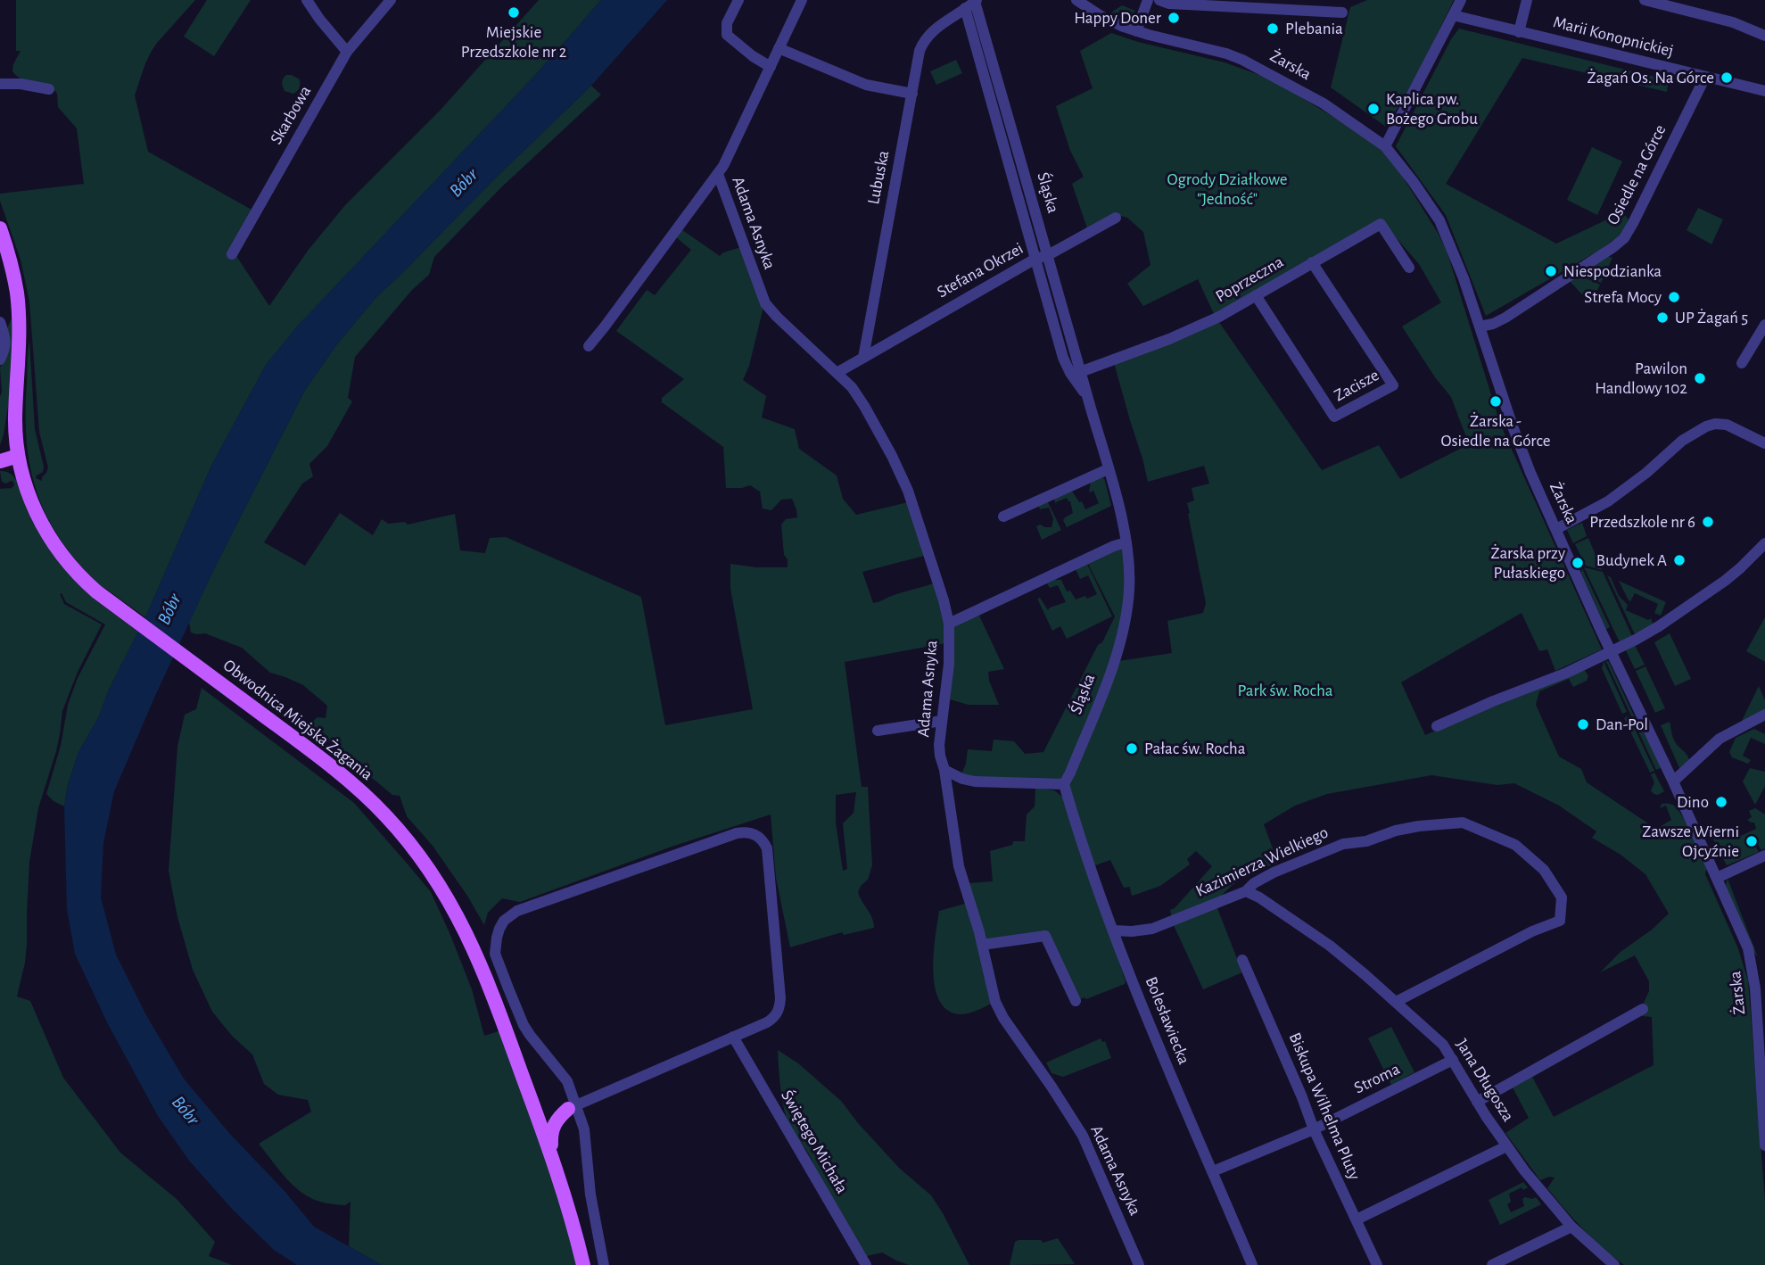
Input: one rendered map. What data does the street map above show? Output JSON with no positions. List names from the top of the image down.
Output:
{
  "streets": {
    "main road": ["Obwodnica Miejska Żagania"],
    "street": [
      "Marii Konopnickiej",
      "Żarska",
      "Skarbowa",
      "Osiedle na Górce",
      "Lubuska",
      "Śląska",
      "Adama Asnyka",
      "Stefana Okrzei",
      "Poprzeczna",
      "Zacisze",
      "Kazimierza Wielkiego",
      "Bolesławiecka",
      "Stroma",
      "Jana Długosza",
      "Biskupa Wilhelma Pluty",
      "Świętego Michała"
    ]
  },
  "crossings": [
    ["Marii Konopnickiej", "Osiedle na Górce"],
    ["Żarska", "Osiedle na Górce"],
    ["Lubuska", "Śląska"],
    ["Lubuska", "Stefana Okrzei"],
    ["Śląska", "Stefana Okrzei"],
    ["Śląska", "Poprzeczna"],
    ["Śląska", "Bolesławiecka"],
    ["Poprzeczna", "Zacisze"],
    ["Kazimierza Wielkiego", "Bolesławiecka"],
    ["Kazimierza Wielkiego", "Jana Długosza"],
    ["Bolesławiecka", "Stroma"],
    ["Stroma", "Jana Długosza"],
    ["Stroma", "Biskupa Wilhelma Pluty"]
  ],
  "water": ["Bóbr"],
  "parks": ["Ogrody Działkowe \"Jedność\"", "Park św. Rocha"],
  "places": [
    "Miejskie Przedszkole nr 2",
    "Happy Doner",
    "Plebania",
    "Żagań Os. Na Górce",
    "Kaplica pw. Bożego Grobu",
    "Niespodzianka",
    "Strefa Mocy",
    "UP Żagań 5",
    "Pawilon Handlowy 102",
    "Żarska - Osiedle na Górce",
    "Przedszkole nr 6",
    "Budynek A",
    "Żarska przy Pułaskiego",
    "Dan-Pol",
    "Pałac św. Rocha",
    "Dino",
    "Zawsze Wierni Ojcyźnie"
  ]
}
